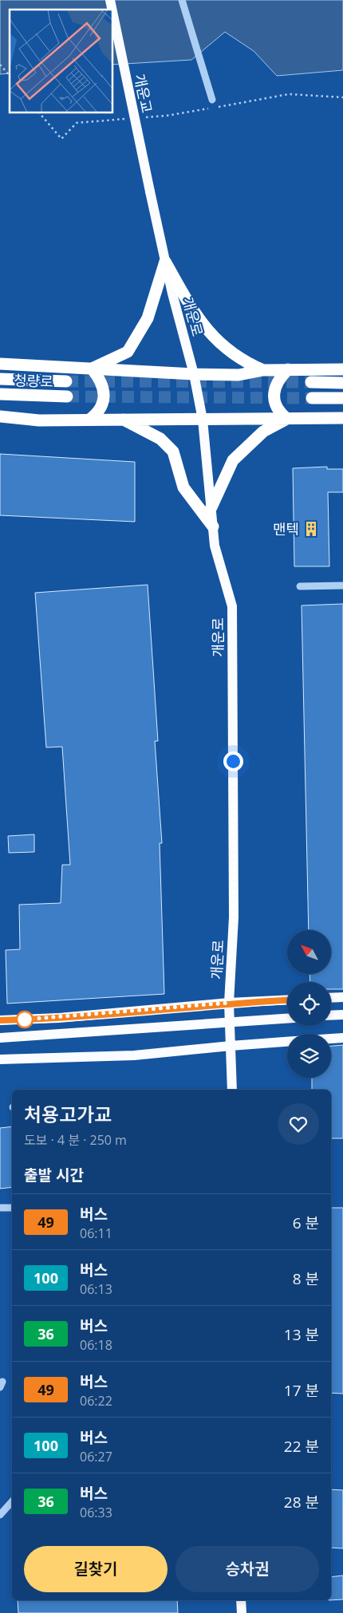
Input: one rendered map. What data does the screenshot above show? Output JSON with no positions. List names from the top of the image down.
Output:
{
  "streets": {
    "highway": ["청량로"],
    "main road": ["개운교", "개운로"]
  },
  "crossings": [
    ["개운교", "개운로"]
  ],
  "places": {
    "building": ["맨텍"]
  },
  "lines": ["bus line 49"],
  "north": "top left",
  "page": {
    "heading": [
      ["처용고가교", "도보 · 4 분 · 250 m"],
      "출발 시간"
    ],
    "list": [
      {
        "mark": "49",
        "name": "버스",
        "note": "06:11",
        "value": "6 분"
      },
      {
        "mark": "100",
        "name": "버스",
        "note": "06:13",
        "value": "8 분"
      },
      {
        "mark": "36",
        "name": "버스",
        "note": "06:18",
        "value": "13 분"
      },
      {
        "mark": "49",
        "name": "버스",
        "note": "06:22",
        "value": "17 분"
      },
      {
        "mark": "100",
        "name": "버스",
        "note": "06:27",
        "value": "22 분"
      },
      {
        "mark": "36",
        "name": "버스",
        "note": "06:33",
        "value": "28 분"
      }
    ],
    "buttons": ["길찾기", "승차권"]
  }
}
